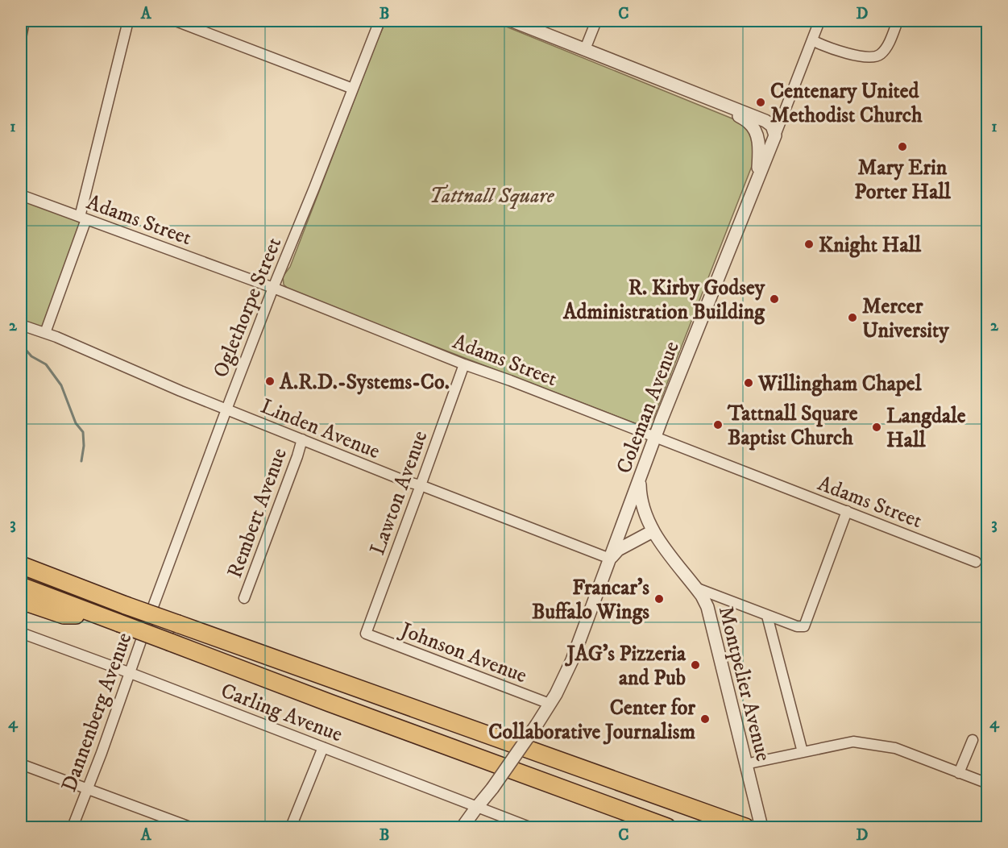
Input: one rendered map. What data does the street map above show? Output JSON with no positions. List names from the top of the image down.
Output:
{
  "streets": {
    "street": [
      "Adams Street",
      "Oglethorpe Street",
      "Coleman Avenue",
      "Linden Avenue",
      "Lawton Avenue",
      "Rembert Avenue",
      "Johnson Avenue",
      "Montpelier Avenue",
      "Dannenberg Avenue",
      "Carling Avenue"
    ]
  },
  "crossings": [
    ["Adams Street", "Oglethorpe Street"],
    ["Adams Street", "Coleman Avenue"],
    ["Adams Street", "Lawton Avenue"],
    ["Oglethorpe Street", "Linden Avenue"],
    ["Oglethorpe Street", "Dannenberg Avenue"],
    ["Coleman Avenue", "Linden Avenue"],
    ["Coleman Avenue", "Johnson Avenue"],
    ["Coleman Avenue", "Montpelier Avenue"],
    ["Coleman Avenue", "Carling Avenue"],
    ["Linden Avenue", "Lawton Avenue"],
    ["Linden Avenue", "Rembert Avenue"],
    ["Lawton Avenue", "Johnson Avenue"],
    ["Dannenberg Avenue", "Carling Avenue"]
  ],
  "parks": ["Tattnall Square"],
  "places": [
    "Centenary United Methodist Church",
    "Mary Erin Porter Hall",
    "Knight Hall",
    "R. Kirby Godsey Administration Building",
    "Mercer University",
    "A.R.D.-Systems-Co.",
    "Willingham Chapel",
    "Tattnall Square Baptist Church",
    "Langdale Hall",
    "Francar's Buffalo Wings",
    "JAG’s Pizzeria and Pub",
    "Center for Collaborative Journalism"
  ],
  "grid": {
    "columns": [
      "A",
      "B",
      "C",
      "D"
    ],
    "rows": [
      "1",
      "2",
      "3",
      "4"
    ]
  }
}
